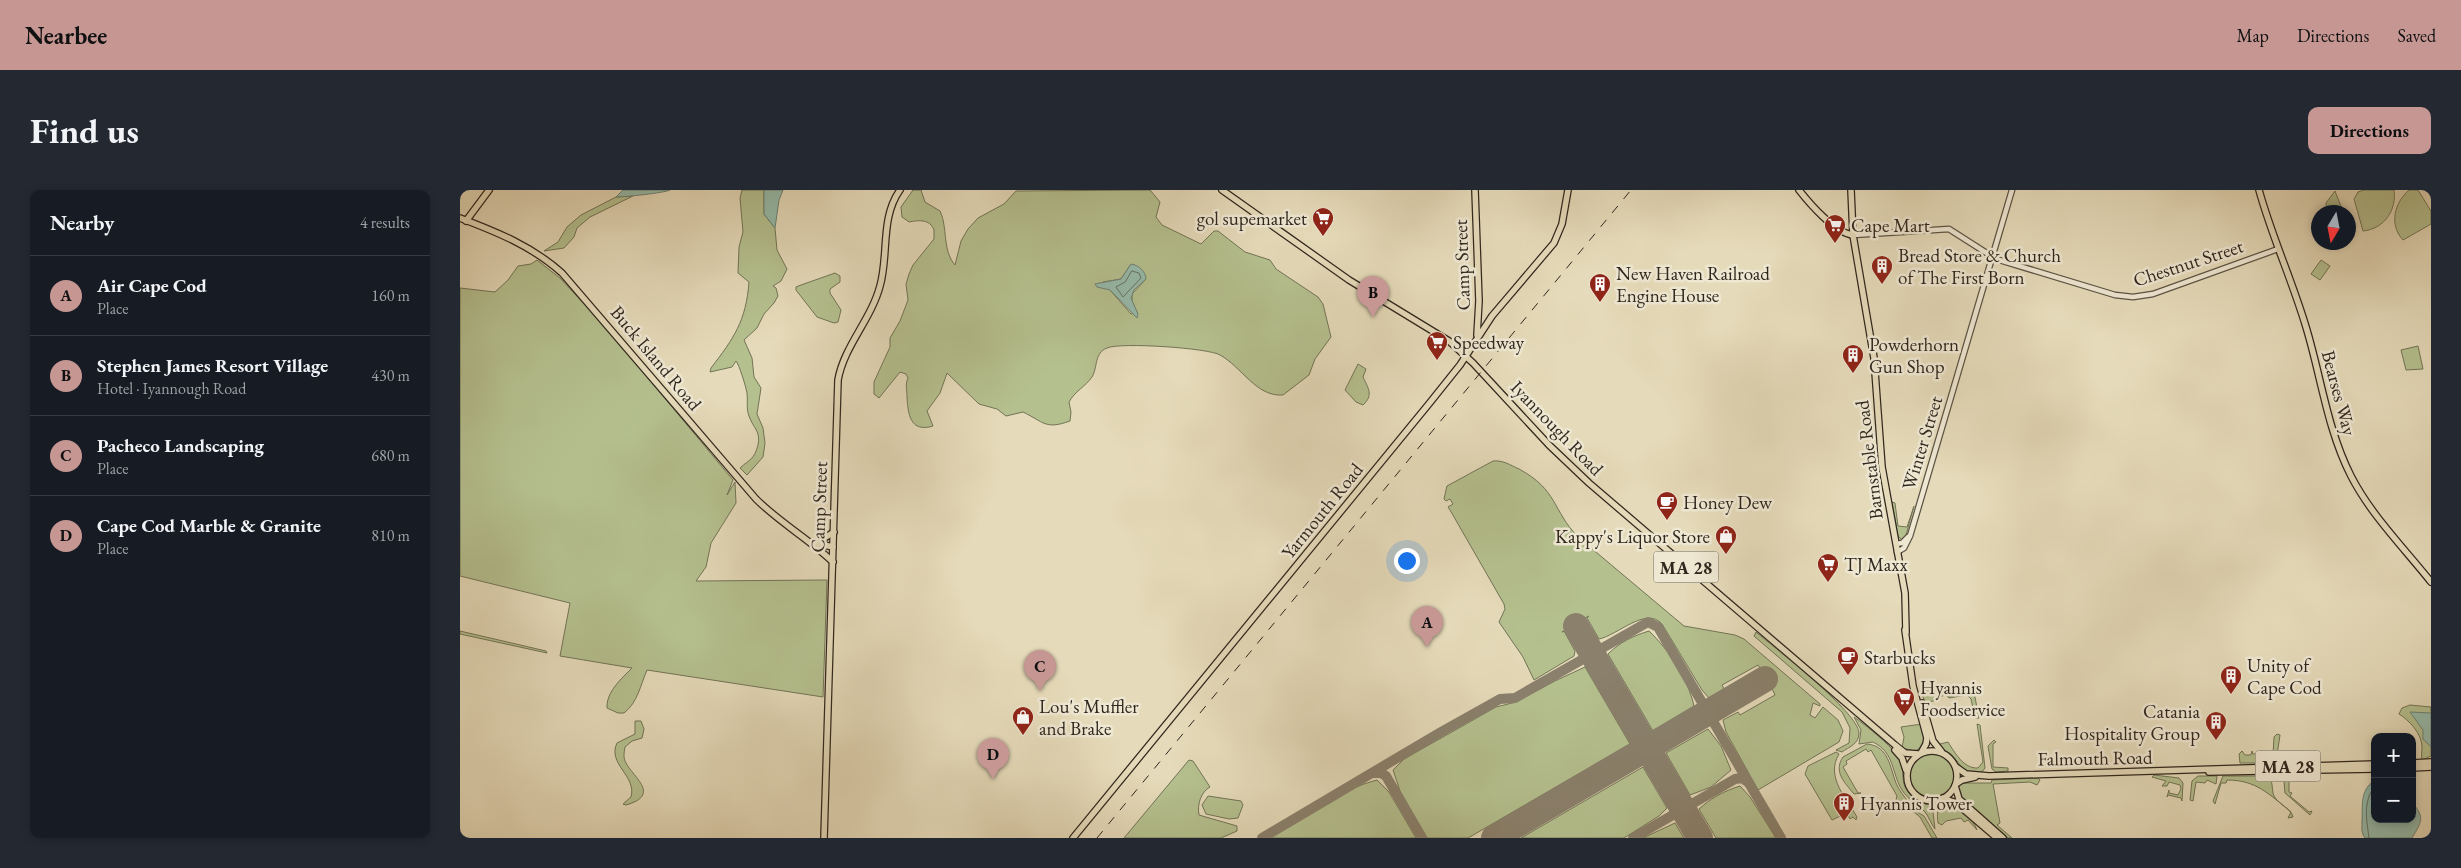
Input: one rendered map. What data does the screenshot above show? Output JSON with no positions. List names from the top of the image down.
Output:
{
  "streets": {
    "main road": [
      "Camp Street",
      "Buck Island Road",
      "Bearses Way",
      "Iyannough Road",
      "Barnstable Road",
      "Yarmouth Road",
      "MA 28",
      "Falmouth Road"
    ],
    "street": ["Chestnut Street", "Winter Street"]
  },
  "crossings": [
    ["Chestnut Street", "Bearses Way"],
    ["Chestnut Street", "Winter Street"],
    ["Chestnut Street", "Barnstable Road"],
    ["Camp Street", "Buck Island Road"],
    ["Camp Street", "Yarmouth Road"],
    ["Iyannough Road", "Barnstable Road"],
    ["Iyannough Road", "Yarmouth Road"],
    ["Iyannough Road", "MA 28"],
    ["Iyannough Road", "Falmouth Road"],
    ["Winter Street", "Barnstable Road"],
    ["Barnstable Road", "MA 28"],
    ["Barnstable Road", "Falmouth Road"],
    ["MA 28", "Falmouth Road"]
  ],
  "places": {
    "supermarket": [
      "gol supemarket",
      "Cape Mart",
      "Speedway",
      "TJ Maxx",
      "Hyannis Foodservice"
    ],
    "building": [
      "Bread Store & Church of The First Born",
      "New Haven Railroad Engine House",
      "Powderhorn Gun Shop",
      "Unity of Cape Cod",
      "Catania Hospitality Group",
      "Hyannis Tower"
    ],
    "cafe": ["Honey Dew", "Starbucks"],
    "shop": ["Kappy's Liquor Store", "Lou's Muffler and Brake"]
  },
  "north": "bottom",
  "page": {
    "header": "Nearbee",
    "nav": ["Map", "Directions", "Saved"],
    "buttons": "Directions",
    "title": "Find us",
    "heading": ["Nearby", "4 results"],
    "list": [
      {
        "mark": "A",
        "name": "Air Cape Cod",
        "note": "Place",
        "value": "160 m"
      },
      {
        "mark": "B",
        "name": "Stephen James Resort Village",
        "note": "Hotel · Iyannough Road",
        "value": "430 m"
      },
      {
        "mark": "C",
        "name": "Pacheco Landscaping",
        "note": "Place",
        "value": "680 m"
      },
      {
        "mark": "D",
        "name": "Cape Cod Marble & Granite",
        "note": "Place",
        "value": "810 m"
      }
    ],
    "pins": [
      "B",
      "A",
      "C",
      "D"
    ],
    "map_buttons": ["+", "−"]
  }
}
